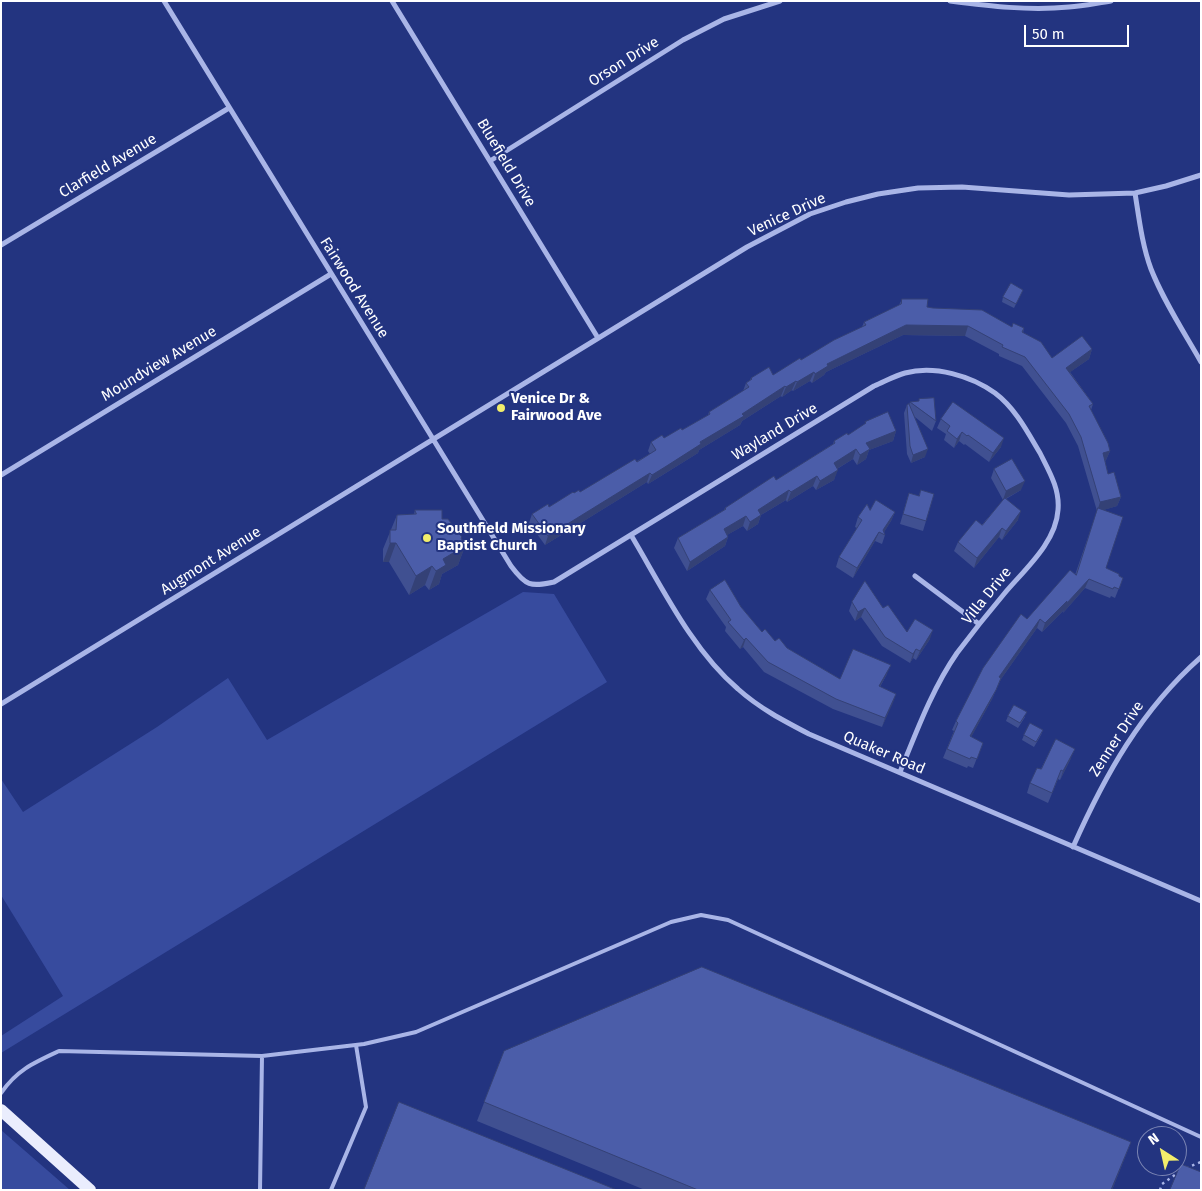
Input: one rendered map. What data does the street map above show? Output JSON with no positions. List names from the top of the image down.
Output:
{
  "streets": {
    "street": [
      "Orson Drive",
      "Bluefield Drive",
      "Clarfield Avenue",
      "Venice Drive",
      "Fairwood Avenue",
      "Moundview Avenue",
      "Wayland Drive",
      "Augmont Avenue",
      "Villa Drive",
      "Zenner Drive",
      "Quaker Road"
    ]
  },
  "crossings": [
    ["Orson Drive", "Bluefield Drive"],
    ["Bluefield Drive", "Venice Drive"],
    ["Clarfield Avenue", "Fairwood Avenue"],
    ["Venice Drive", "Fairwood Avenue"],
    ["Venice Drive", "Augmont Avenue"],
    ["Fairwood Avenue", "Moundview Avenue"],
    ["Fairwood Avenue", "Wayland Drive"],
    ["Fairwood Avenue", "Augmont Avenue"],
    ["Wayland Drive", "Villa Drive"],
    ["Wayland Drive", "Quaker Road"],
    ["Villa Drive", "Quaker Road"],
    ["Zenner Drive", "Quaker Road"]
  ],
  "places": ["Venice Dr & Fairwood Ave", "Southfield Missionary Baptist Church"],
  "scale_bar": "50 m",
  "north": "top left"
}
